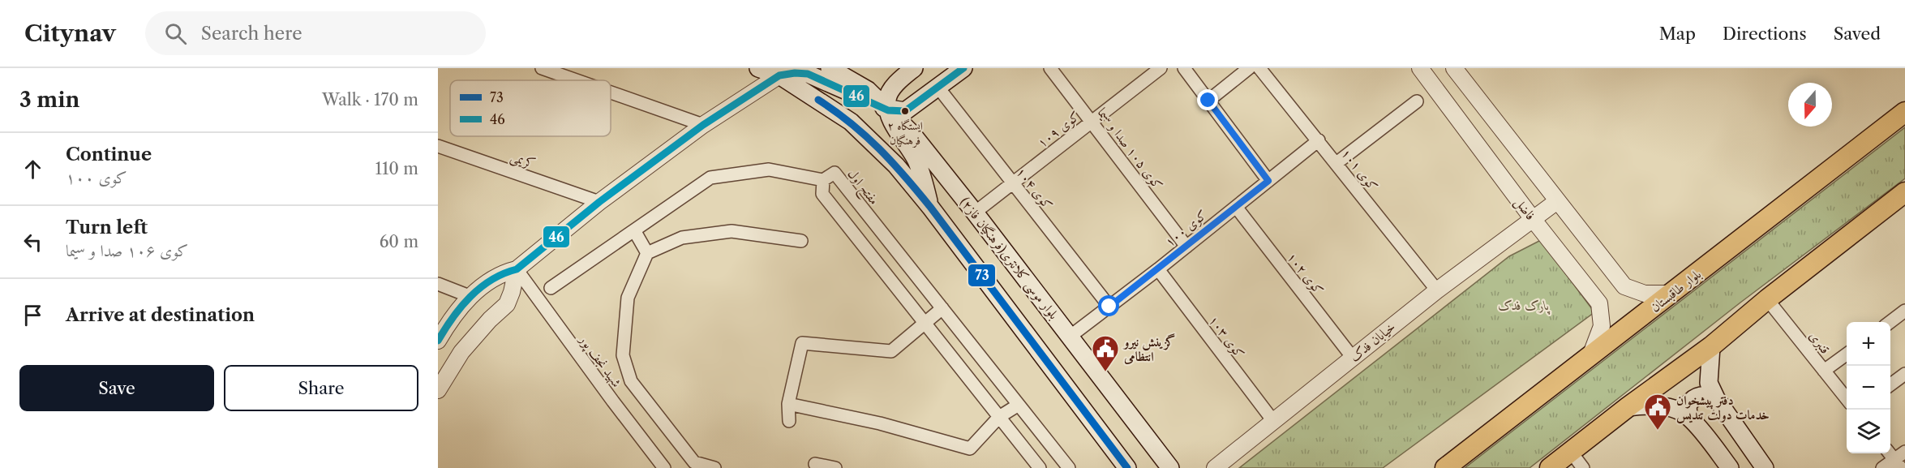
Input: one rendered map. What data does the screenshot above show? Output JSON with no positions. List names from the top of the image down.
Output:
{
  "streets": {
    "main road": ["بلوار موسی کلانتری(فرهنگیان فاز۲)", "بلوار طاقبستان"],
    "street": [
      "کوی ۱۰۹",
      "کوی ۱۰۵ صدا و سیما",
      "کریمی",
      "کوی ۱۰۱",
      "مفتح اول",
      "کوی ۱۰۴",
      "فاضل",
      "کوی ۱۰۰",
      "کوی ۱۰۲",
      "کوی ۱۰۳",
      "خیابان فدک",
      "قنبری",
      "شهید نجف پور"
    ]
  },
  "crossings": [
    ["کوی ۱۰۹", "کوی ۱۰۵ صدا و سیما"],
    ["کوی ۱۰۹", "کوی ۱۰۴"],
    ["کوی ۱۰۹", "بلوار موسی کلانتری(فرهنگیان فاز۲)"],
    ["کوی ۱۰۵ صدا و سیما", "کوی ۱۰۰"],
    ["کوی ۱۰۱", "کوی ۱۰۰"],
    ["کوی ۱۰۱", "خیابان فدک"],
    ["کوی ۱۰۴", "کوی ۱۰۰"],
    ["فاضل", "بلوار طاقبستان"],
    ["فاضل", "خیابان فدک"],
    ["کوی ۱۰۰", "بلوار موسی کلانتری(فرهنگیان فاز۲)"],
    ["کوی ۱۰۰", "کوی ۱۰۲"],
    ["کوی ۱۰۰", "کوی ۱۰۳"],
    ["کوی ۱۰۲", "خیابان فدک"],
    ["کوی ۱۰۳", "خیابان فدک"]
  ],
  "parks": ["پارک فدک"],
  "places": {
    "other": ["ایستگاه ۲ فرهنگیان"],
    "public building": ["گزینش نیرو انتظامی", "دفتر پیشخوان خدمات دولت تندیس"]
  },
  "lines": ["transit line 46", "transit line 73"],
  "legend": ["73", "46"],
  "north": "bottom",
  "page": {
    "header": "Citynav",
    "search": "Search here",
    "nav": ["Map", "Directions", "Saved"],
    "heading": ["3 min", "Walk · 170 m"],
    "list": [
      ["Continue", "کوی ۱۰۰", "110 m"],
      ["Turn left", "کوی ۱۰۶ صدا و سیما", "60 m"],
      "Arrive at destination"
    ],
    "map_buttons": ["+", "−"],
    "buttons": ["Save", "Share"]
  }
}
